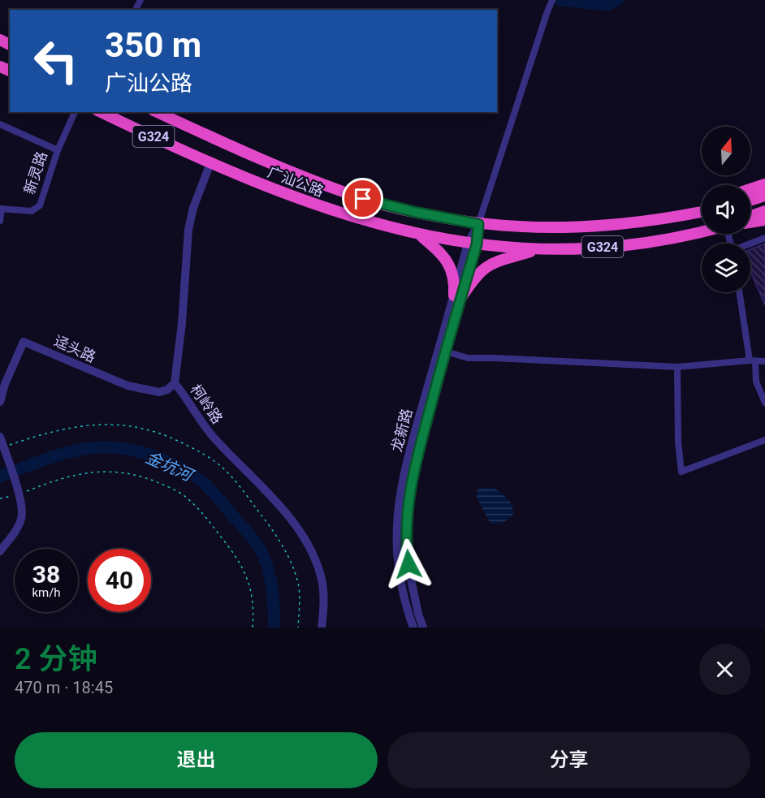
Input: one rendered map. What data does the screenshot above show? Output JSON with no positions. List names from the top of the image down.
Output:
{
  "streets": {
    "highway": ["G324", "广汕公路"],
    "street": [
      "新灵路",
      "迳头路",
      "柯岭路",
      "龙新路"
    ]
  },
  "crossings": [
    ["广汕公路", "柯岭路"],
    ["广汕公路", "龙新路"],
    ["迳头路", "柯岭路"]
  ],
  "water": ["金坑河"],
  "north": "top",
  "page": {
    "turn": ["350 m", "广汕公路"],
    "speed": "38 km/h",
    "limit": "40",
    "heading": ["2 分钟", "470 m · 18:45"],
    "buttons": ["退出", "分享"]
  }
}
